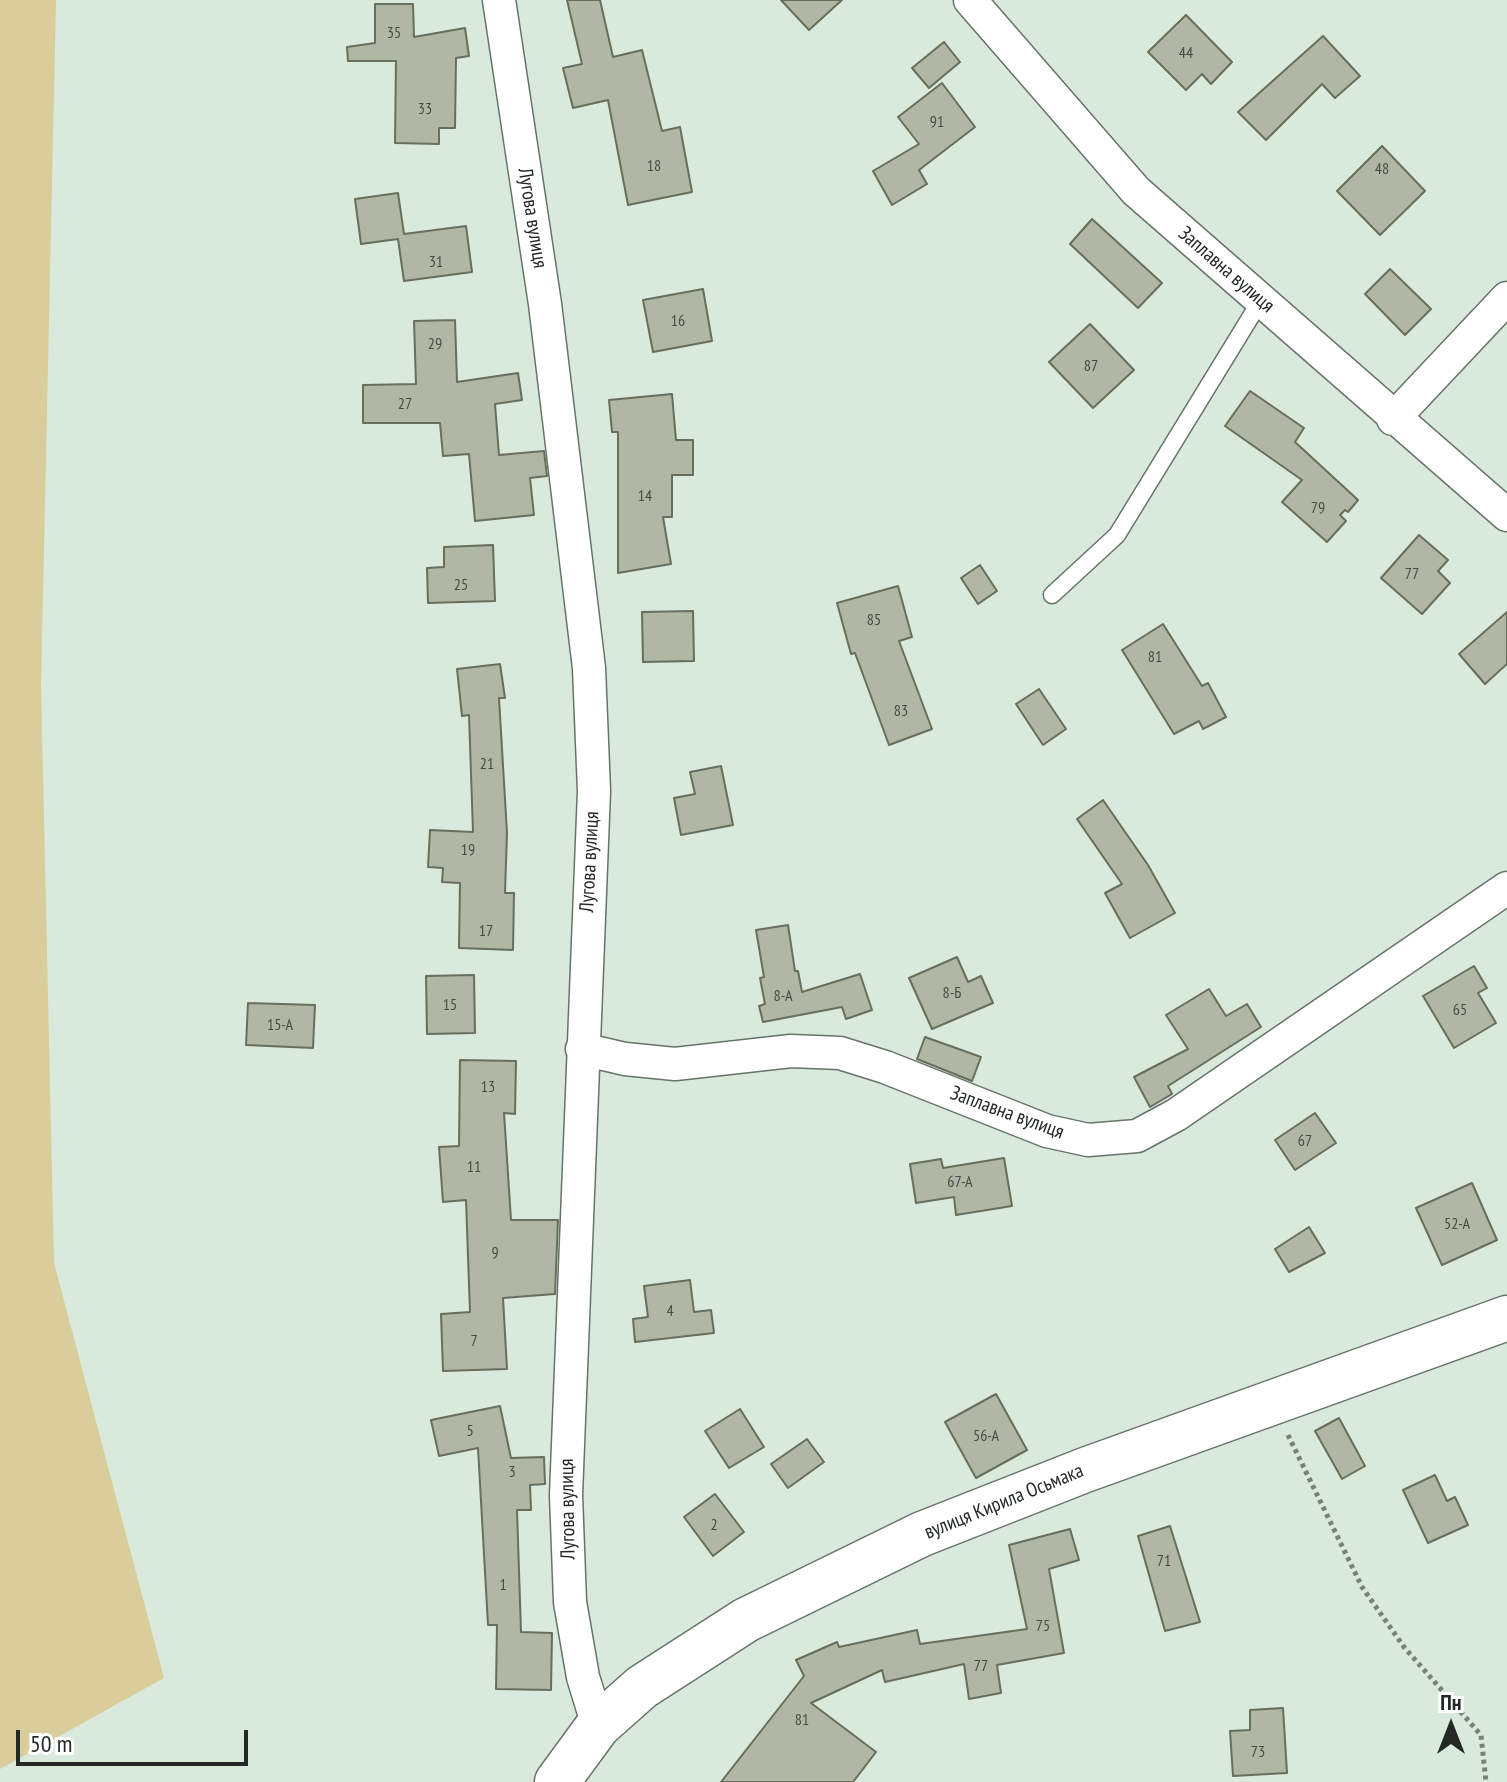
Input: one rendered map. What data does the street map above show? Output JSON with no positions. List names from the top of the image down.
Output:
{
  "streets": {
    "street": ["Лугова вулиця", "Заплавна вулиця", "вулиця Кирила Осьмака"]
  },
  "crossings": [
    ["Лугова вулиця", "Заплавна вулиця"],
    ["Лугова вулиця", "вулиця Кирила Осьмака"]
  ],
  "house_numbers": [
    "35",
    "44",
    "33",
    "91",
    "18",
    "48",
    "31",
    "16",
    "29",
    "87",
    "27",
    "14",
    "79",
    "77",
    "25",
    "85",
    "81",
    "83",
    "21",
    "19",
    "17",
    "8-Б",
    "8-А",
    "15",
    "65",
    "15-А",
    "13",
    "67",
    "11",
    "67-А",
    "52-А",
    "9",
    "4",
    "7",
    "5",
    "56-А",
    "3",
    "2",
    "71",
    "1",
    "75",
    "77",
    "81",
    "73"
  ],
  "scale_bar": "50 m",
  "north": "top"
}
